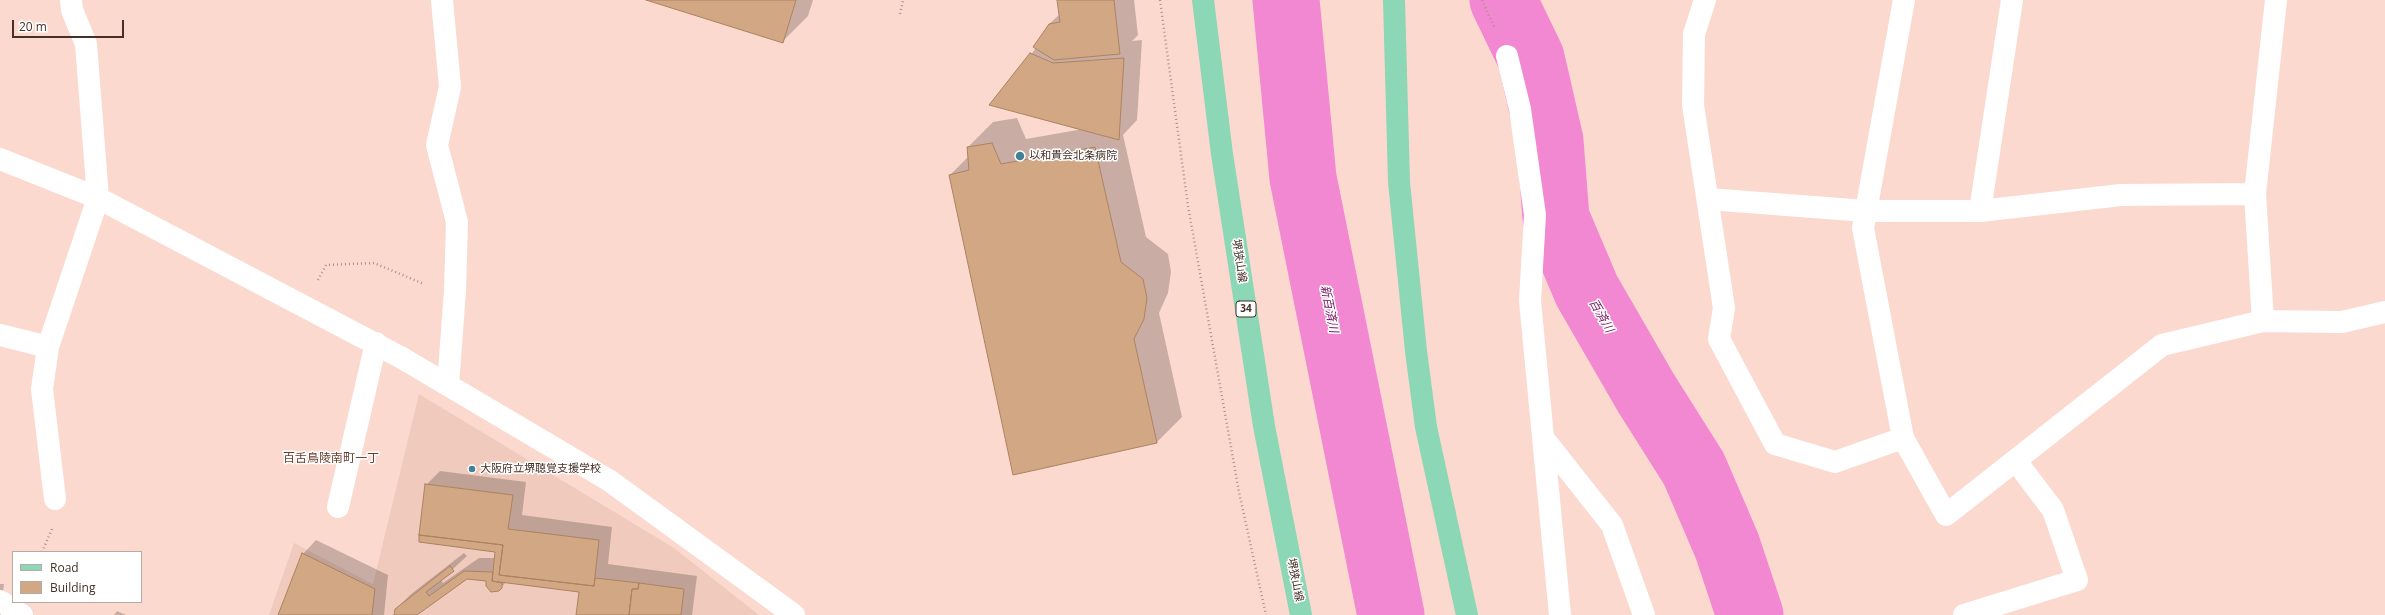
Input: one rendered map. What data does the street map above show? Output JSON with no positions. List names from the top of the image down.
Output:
{
  "streets": {
    "main road": ["堺狭山線", "34"]
  },
  "districts": ["百舌鳥陵南町一丁"],
  "water": ["新百済川", "百済川"],
  "places": ["以和貴会北条病院", "大阪府立堺聴覚支援学校"],
  "legend": ["Road", "Building"],
  "scale_bar": "20 m"
}
